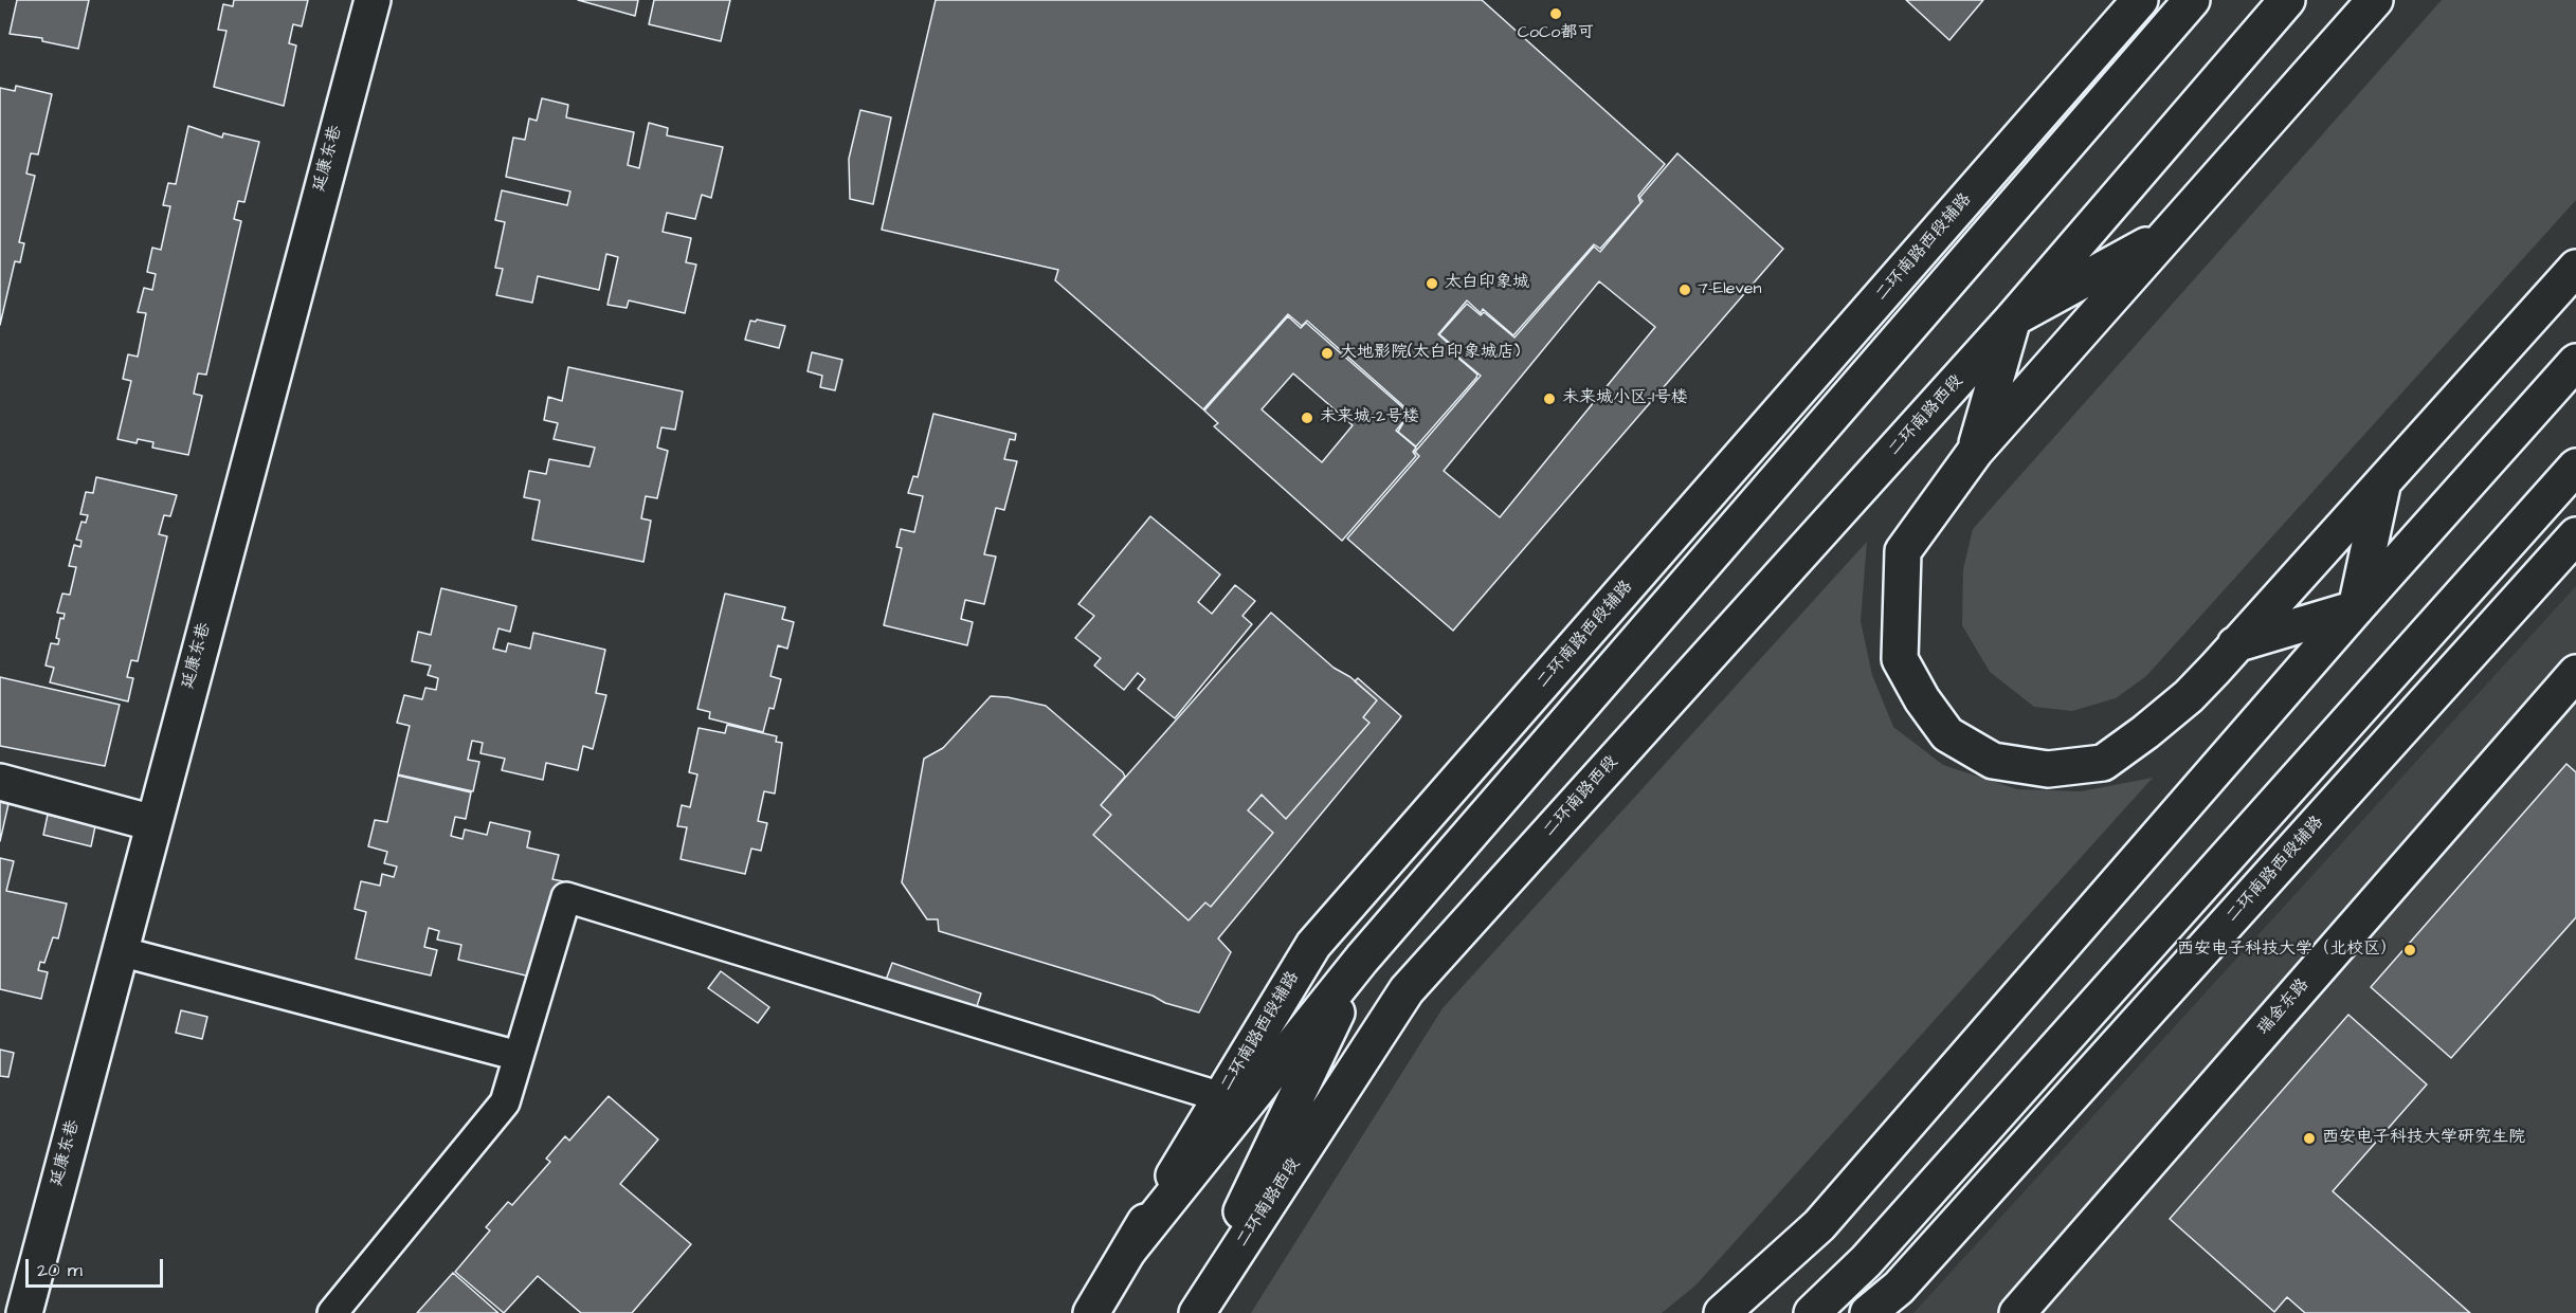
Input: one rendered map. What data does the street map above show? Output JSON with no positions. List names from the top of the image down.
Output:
{
  "streets": {
    "main road": [
      "延康东巷",
      "二环南路西段辅路",
      "二环南路西段",
      "瑞金东路"
    ]
  },
  "places": [
    "CoCo都可",
    "太白印象城",
    "7-Eleven",
    "大地影院(太白印象城店)",
    "未来城小区-1号楼",
    "未来城-2号楼",
    "西安电子科技大学（北校区）",
    "西安电子科技大学研究生院"
  ],
  "scale_bar": "20 m"
}
